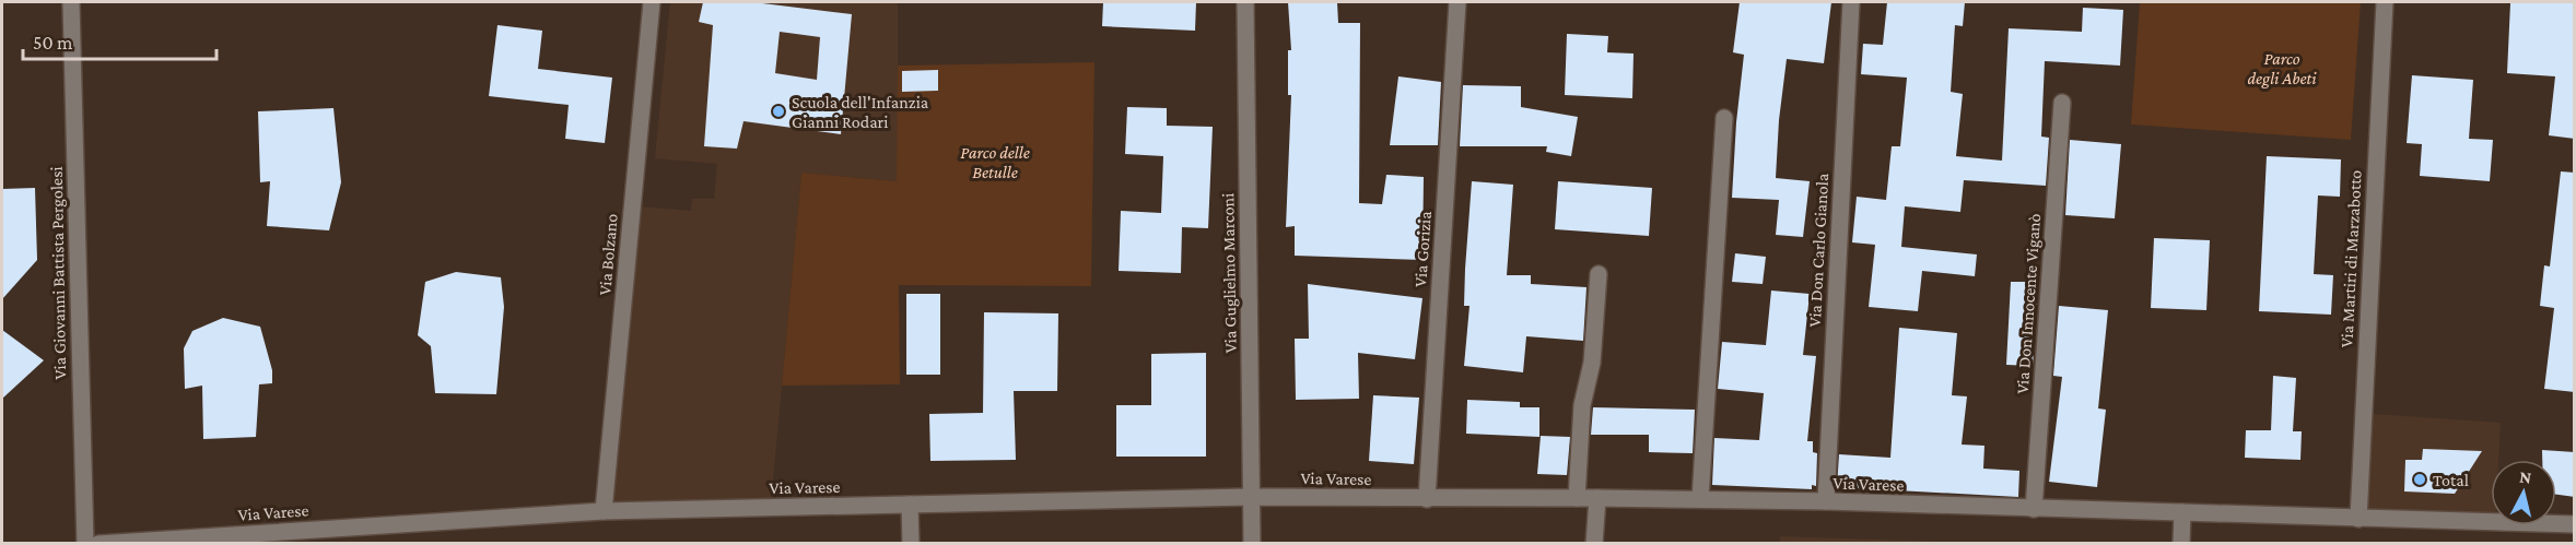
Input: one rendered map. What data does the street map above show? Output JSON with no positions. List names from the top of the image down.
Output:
{
  "streets": {
    "street": [
      "Via Gorizia",
      "Via Don Carlo Gianola",
      "Via Bolzano",
      "Via Martiri di Marzabotto",
      "Via Giovanni Battista Pergolesi",
      "Via Guglielmo Marconi",
      "Via Don Innocente Viganò",
      "Via Varese"
    ]
  },
  "crossings": [
    ["Via Gorizia", "Via Varese"],
    ["Via Don Carlo Gianola", "Via Varese"],
    ["Via Bolzano", "Via Varese"],
    ["Via Martiri di Marzabotto", "Via Varese"],
    ["Via Guglielmo Marconi", "Via Varese"],
    ["Via Don Innocente Viganò", "Via Varese"]
  ],
  "parks": ["Parco degli Abeti", "Parco delle Betulle"],
  "places": ["Scuola dell'Infanzia Gianni Rodari", "Total"],
  "scale_bar": "50 m",
  "north": "top"
}
